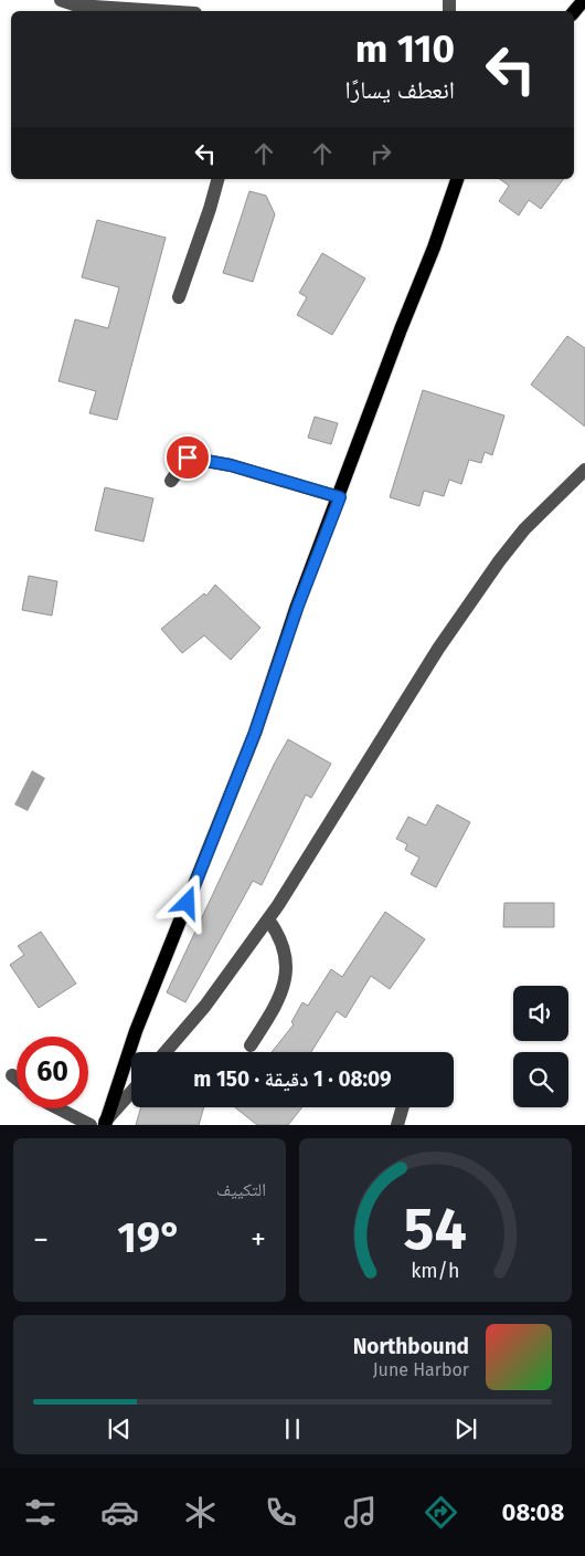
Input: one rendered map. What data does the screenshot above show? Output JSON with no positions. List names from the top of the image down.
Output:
{
  "page": {
    "turn": ["110 m", "انعطف يسارًا"],
    "limit": "60",
    "trip": "08:09 · 1 دقيقة · 150 m",
    "tile": "التكييف",
    "heat": ["−", "19°", "+"],
    "song": ["Northbound", "June Harbor"],
    "tabs": "08:08",
    "gauge": ["54", "km/h"]
  }
}
